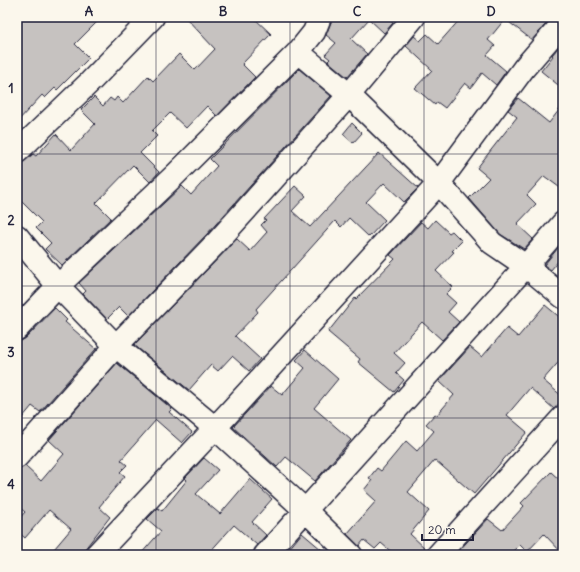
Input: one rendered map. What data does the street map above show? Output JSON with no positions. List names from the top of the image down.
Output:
{
  "scale_bar": "20 m",
  "grid": {
    "columns": [
      "A",
      "B",
      "C",
      "D"
    ],
    "rows": [
      "1",
      "2",
      "3",
      "4"
    ]
  }
}
